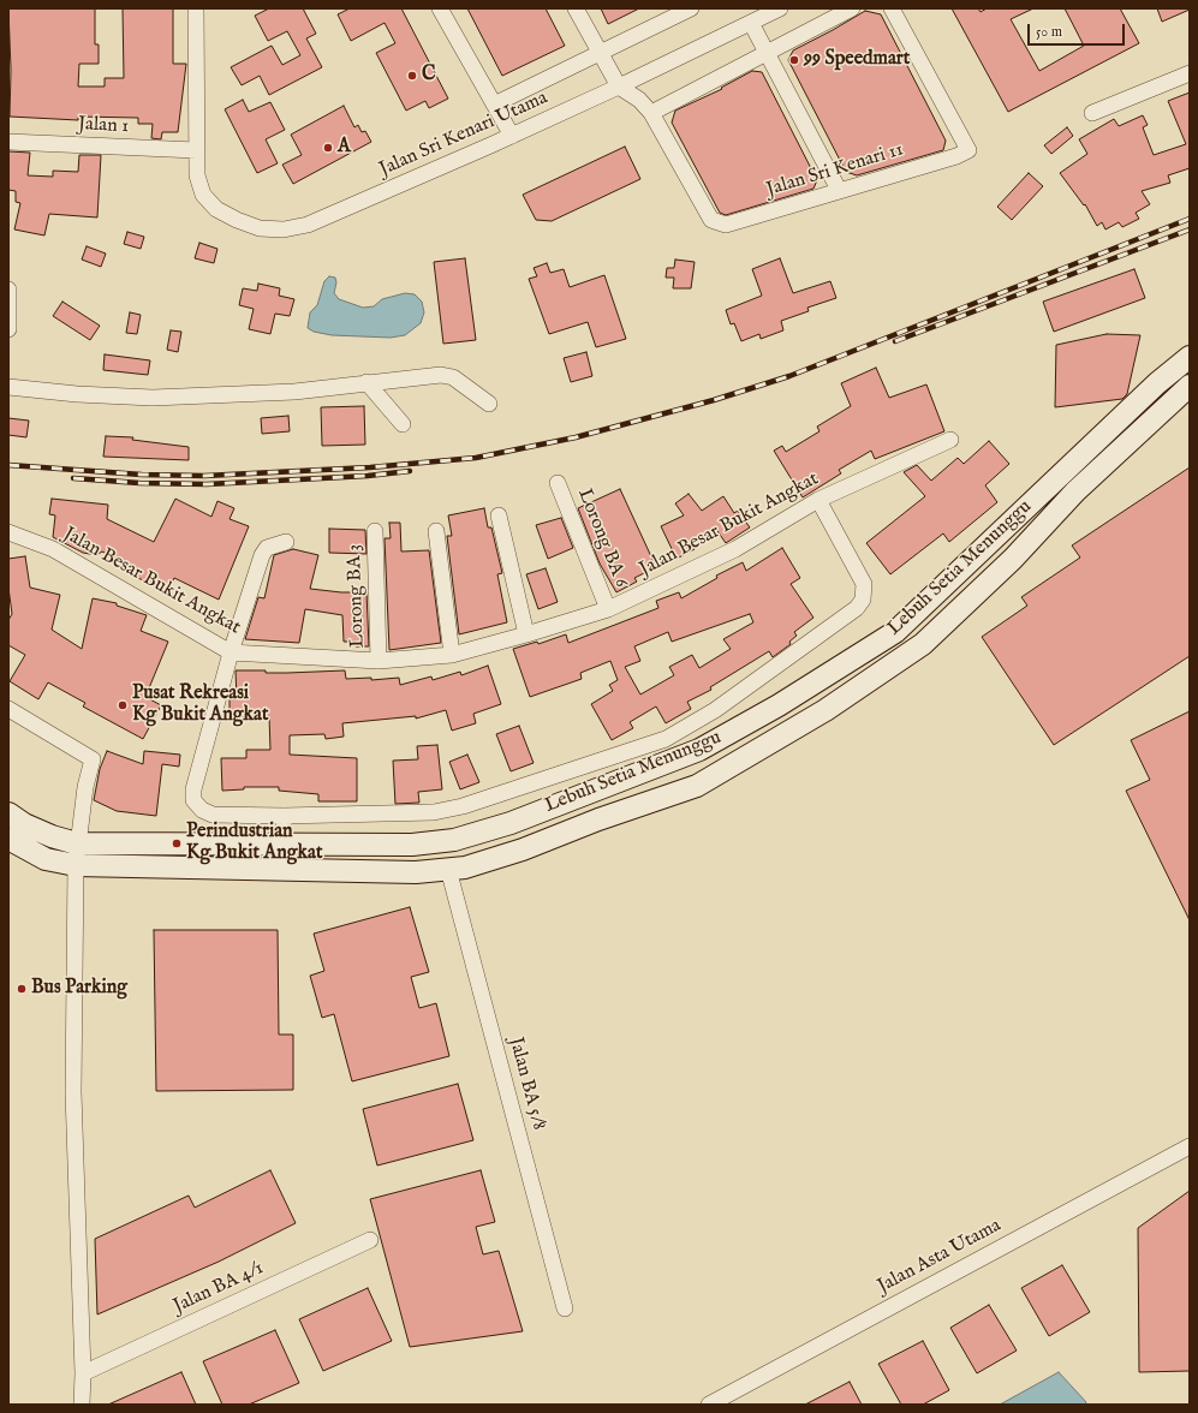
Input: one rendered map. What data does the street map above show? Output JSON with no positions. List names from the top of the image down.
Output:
{
  "streets": {
    "street": [
      "Jalan 1",
      "Jalan Sri Kenari Utama",
      "Jalan Sri Kenari 11",
      "Jalan Besar Bukit Angkat",
      "Lorong BA 6",
      "Lebuh Setia Menunggu",
      "Lorong BA 3",
      "Jalan BA 5/8",
      "Jalan Asta Utama",
      "Jalan BA 4/1"
    ]
  },
  "crossings": [
    ["Jalan 1", "Jalan Sri Kenari Utama"],
    ["Jalan Besar Bukit Angkat", "Lorong BA 6"],
    ["Jalan Besar Bukit Angkat", "Lorong BA 3"],
    ["Lebuh Setia Menunggu", "Jalan BA 5/8"]
  ],
  "places": [
    "99 Speedmart",
    "C",
    "A",
    "Pusat Rekreasi Kg Bukit Angkat",
    "Perindustrian Kg Bukit Angkat",
    "Bus Parking"
  ],
  "scale_bar": "50 m"
}
